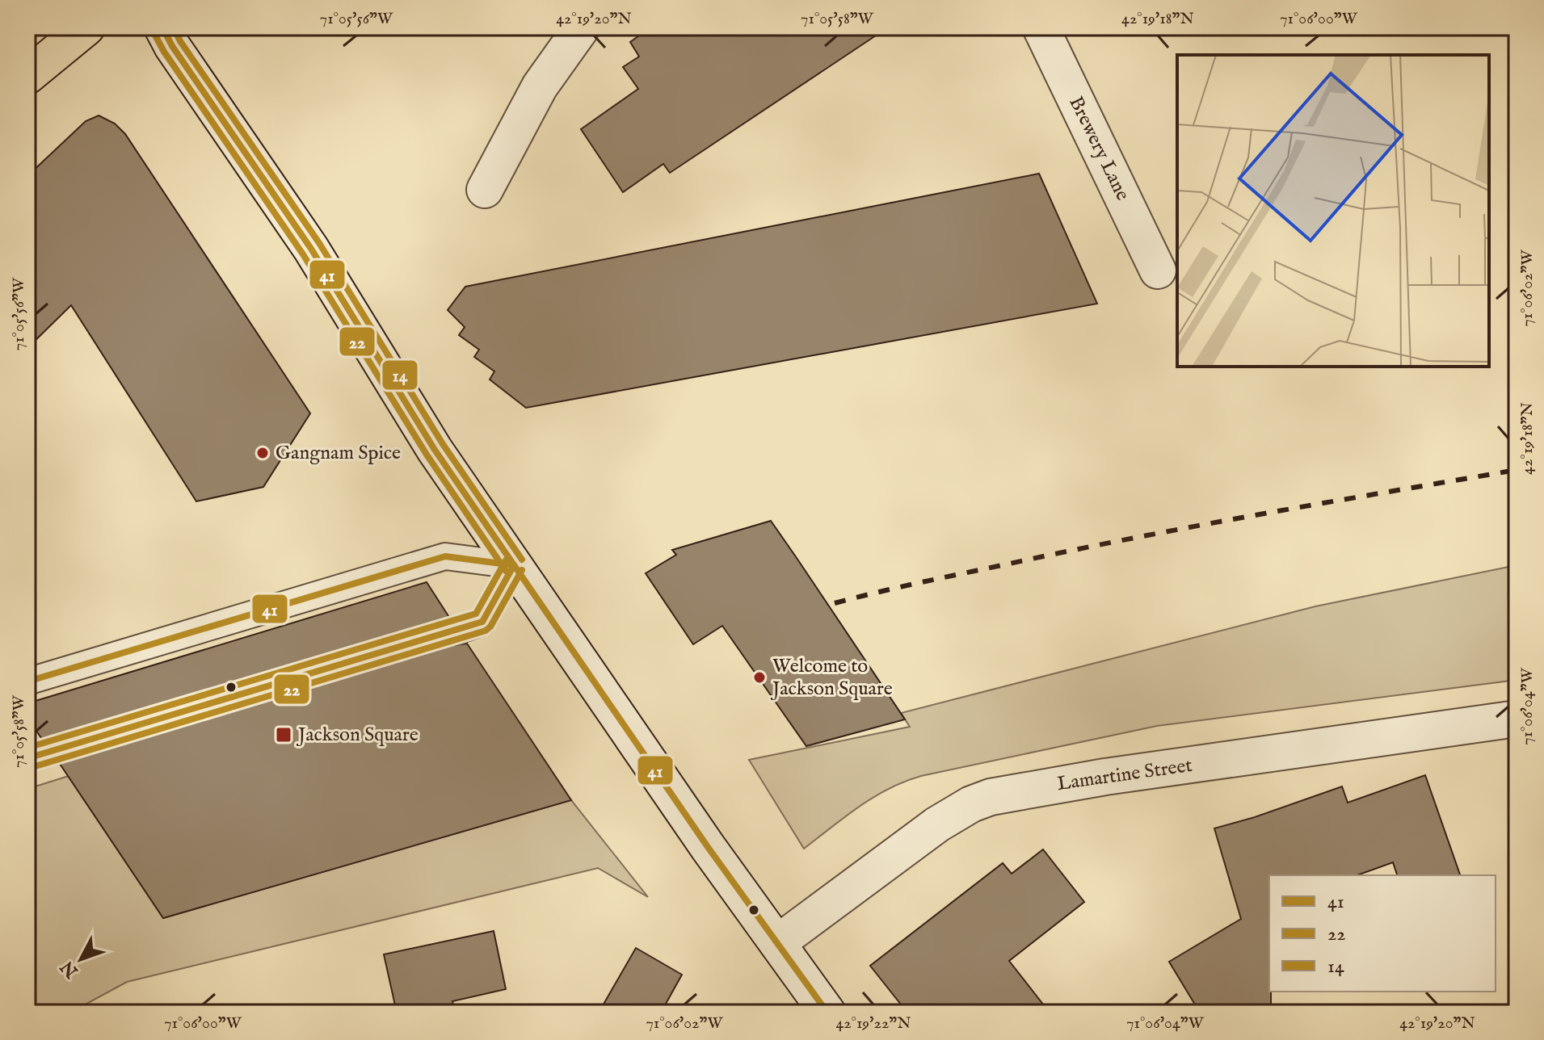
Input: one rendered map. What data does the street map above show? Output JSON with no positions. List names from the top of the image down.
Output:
{
  "streets": {
    "street": ["Brewery Lane", "Lamartine Street"]
  },
  "places": {
    "other": ["Gangnam Spice", "Welcome to Jackson Square"],
    "transit": ["Jackson Square"]
  },
  "lines": ["transit line 41", "transit line 14", "transit line 22"],
  "legend": ["41", "22", "14"],
  "north": "bottom left",
  "coordinates": [
    "71°05'56\"W",
    "42°19'20\"N",
    "71°05'58\"W",
    "42°19'18\"N",
    "71°06'00\"W",
    "71°06'02\"W",
    "71°06'04\"W",
    "42°19'22\"N"
  ]
}
